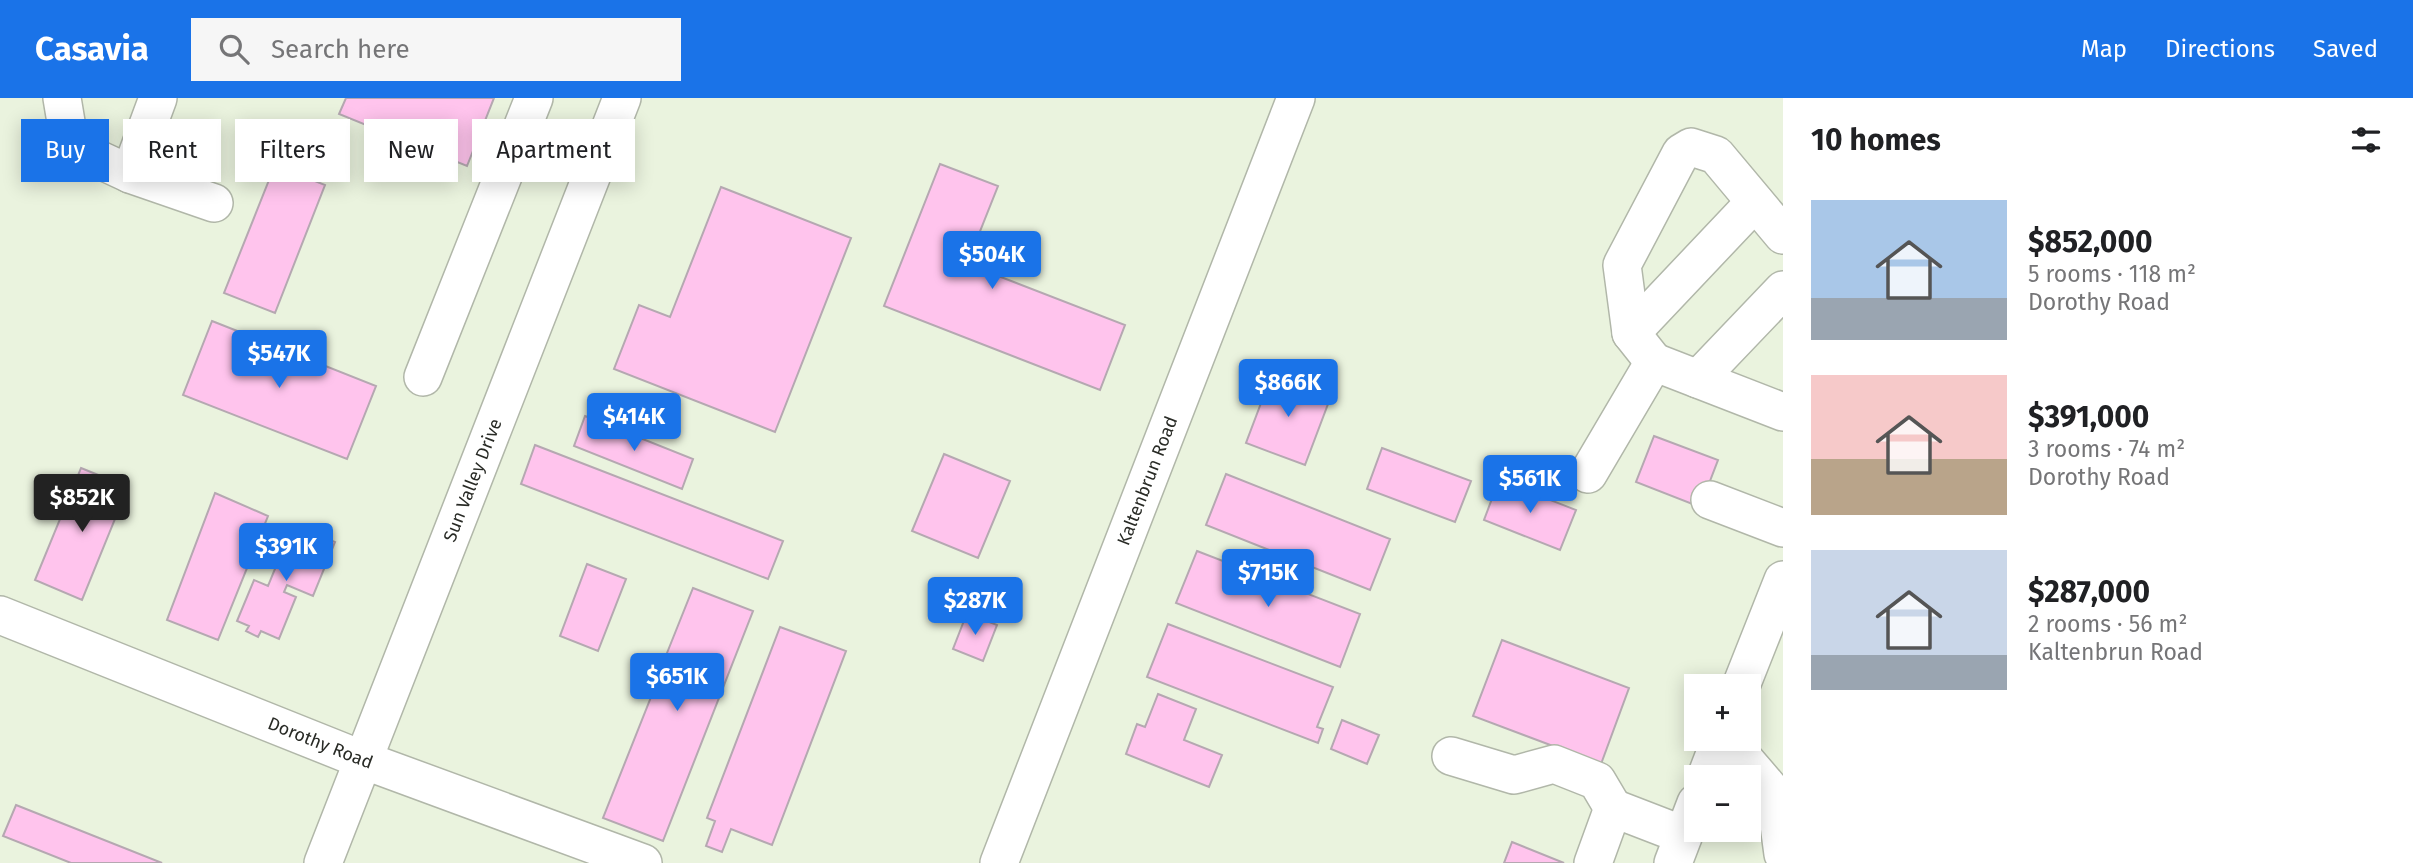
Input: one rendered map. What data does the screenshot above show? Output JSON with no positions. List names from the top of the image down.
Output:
{
  "streets": {
    "street": ["Sun Valley Drive", "Kaltenbrun Road", "Dorothy Road"]
  },
  "crossings": [
    ["Sun Valley Drive", "Dorothy Road"]
  ],
  "page": {
    "header": "Casavia",
    "search": "Search here",
    "nav": ["Map", "Directions", "Saved"],
    "heading": "10 homes",
    "chip": [
      "Buy",
      "Rent",
      "Filters",
      "New",
      "Apartment"
    ],
    "list": [
      {
        "name": "$852,000",
        "note": "5 rooms · 118 m² · Dorothy Road"
      },
      {
        "name": "$391,000",
        "note": "3 rooms · 74 m² · Dorothy Road"
      },
      {
        "name": "$287,000",
        "note": "2 rooms · 56 m² · Kaltenbrun Road"
      }
    ],
    "price": [
      "$504K",
      "$547K",
      "$866K",
      "$414K",
      "$561K",
      "$852K",
      "$391K",
      "$715K",
      "$287K",
      "$651K"
    ],
    "map_buttons": ["+", "−"]
  }
}
